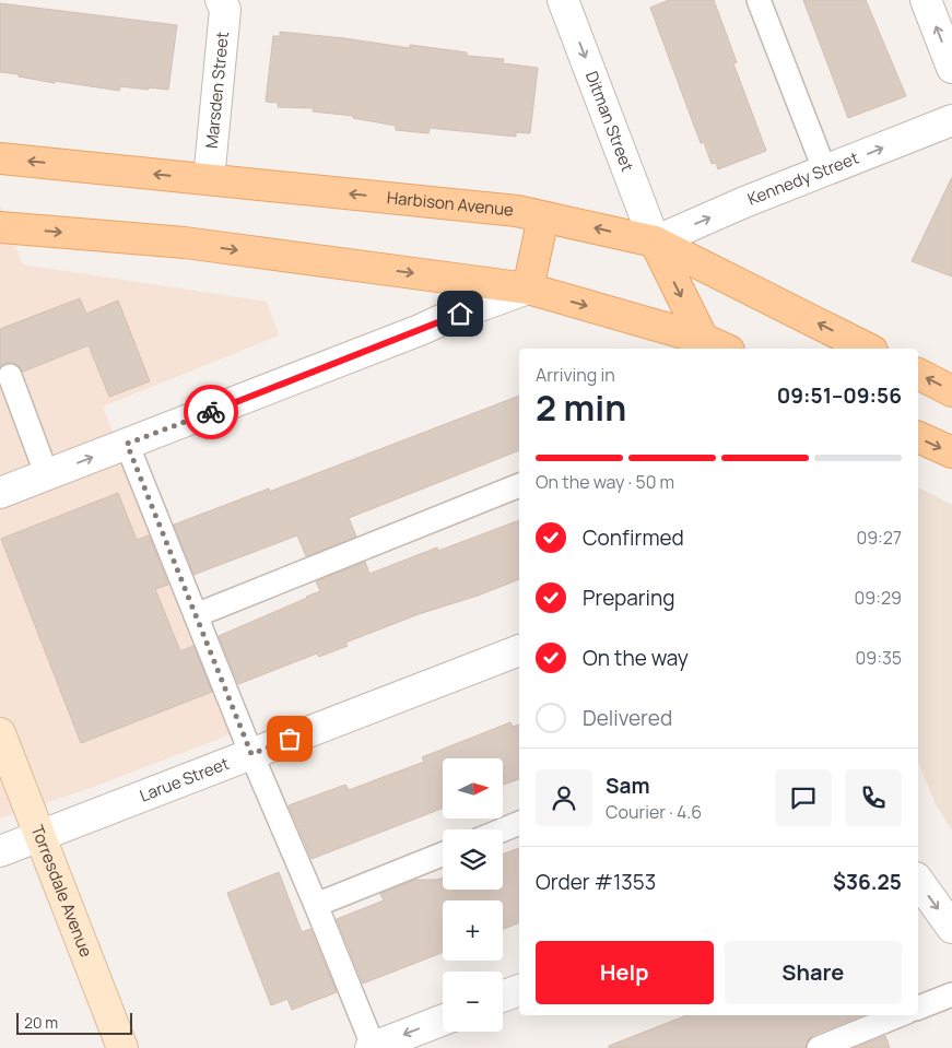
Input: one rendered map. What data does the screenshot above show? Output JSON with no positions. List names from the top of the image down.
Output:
{
  "streets": {
    "main road": ["Harbison Avenue"],
    "street": [
      "Marsden Street",
      "Ditman Street",
      "Kennedy Street",
      "Larue Street",
      "Torresdale Avenue"
    ]
  },
  "crossings": [
    ["Marsden Street", "Harbison Avenue"],
    ["Ditman Street", "Kennedy Street"],
    ["Ditman Street", "Harbison Avenue"],
    ["Kennedy Street", "Harbison Avenue"],
    ["Larue Street", "Torresdale Avenue"]
  ],
  "one_way": ["Ditman Street", "Kennedy Street"],
  "scale_bar": "20 m",
  "north": "right",
  "page": {
    "heading": ["2 min", "Arriving in", "09:51–09:56"],
    "panel": [
      "Sam",
      "Courier · 4.6",
      "Order #1353",
      "$36.25"
    ],
    "bar": "On the way · 50 m",
    "list": [
      ["Confirmed", "09:27"],
      ["Preparing", "09:29"],
      ["On the way", "09:35"],
      "Delivered"
    ],
    "map_buttons": ["+", "−"],
    "buttons": ["Help", "Share"],
    "scale": "20 m"
  }
}
